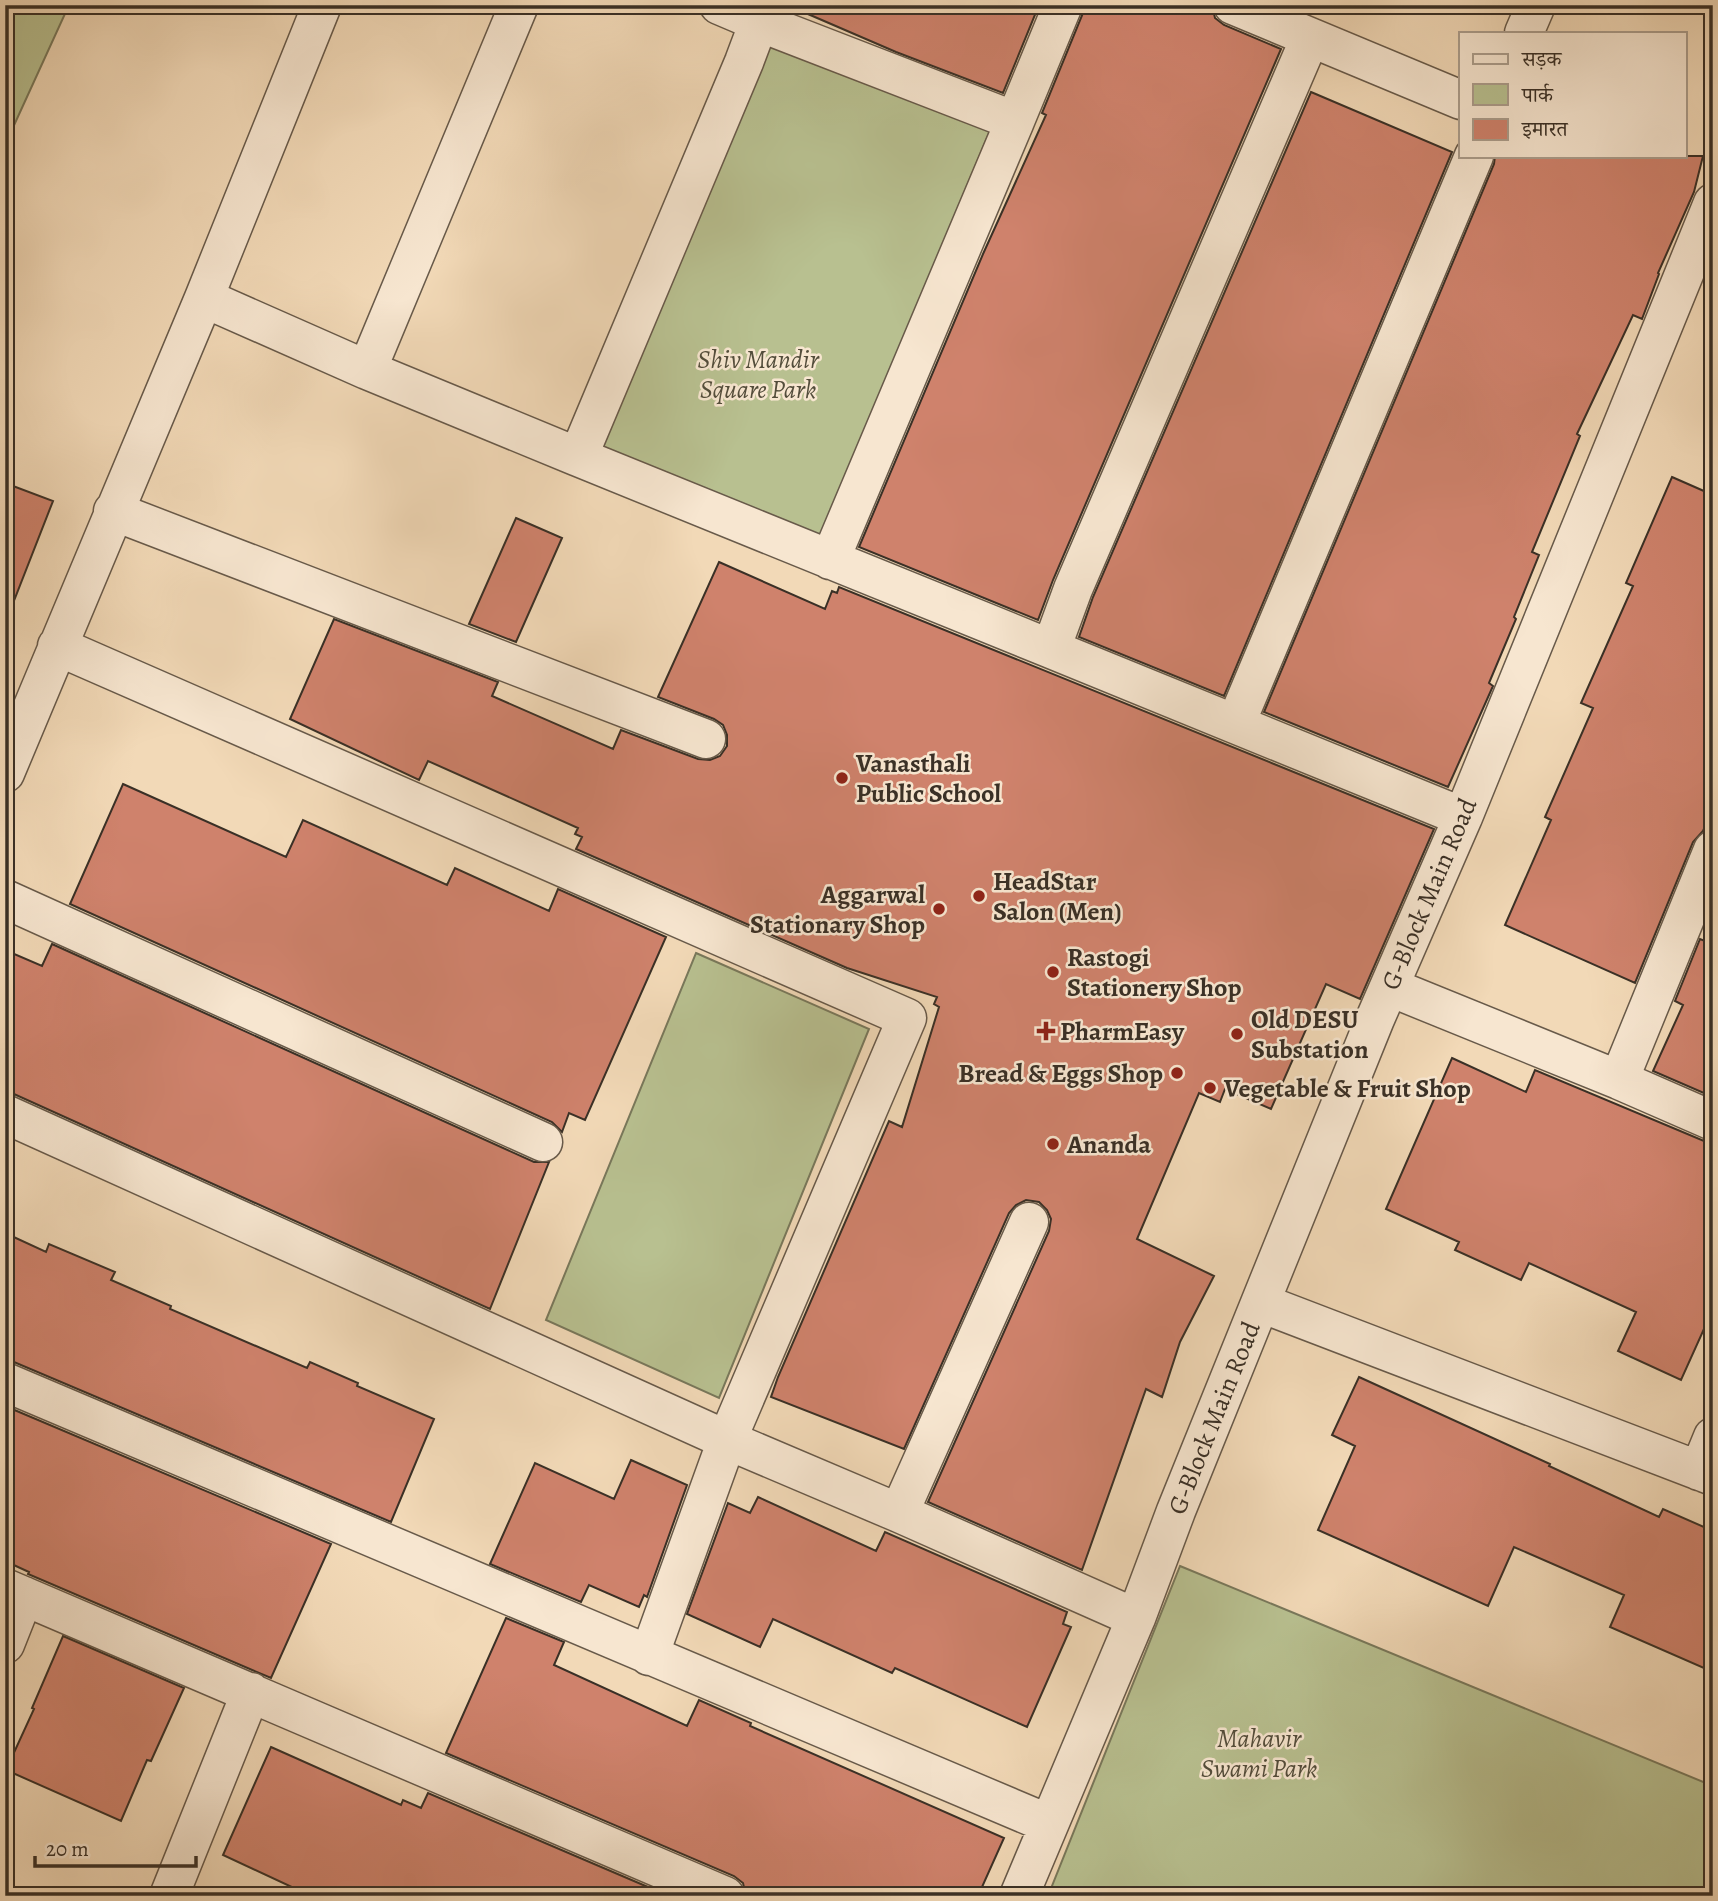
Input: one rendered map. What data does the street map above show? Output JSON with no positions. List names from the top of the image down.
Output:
{
  "streets": {
    "street": ["G-Block Main Road"]
  },
  "parks": ["Shiv Mandir Square Park", "Mahavir Swami Park"],
  "places": {
    "other": [
      "Vanasthali Public School",
      "HeadStar Salon (Men)",
      "Aggarwal Stationary Shop",
      "Rastogi Stationery Shop",
      "Old DESU Substation",
      "Bread & Eggs Shop",
      "Vegetable & Fruit Shop",
      "Ananda"
    ],
    "health": ["PharmEasy"]
  },
  "legend": ["सड़क", "पार्क", "इमारत"],
  "scale_bar": "20 m"
}
